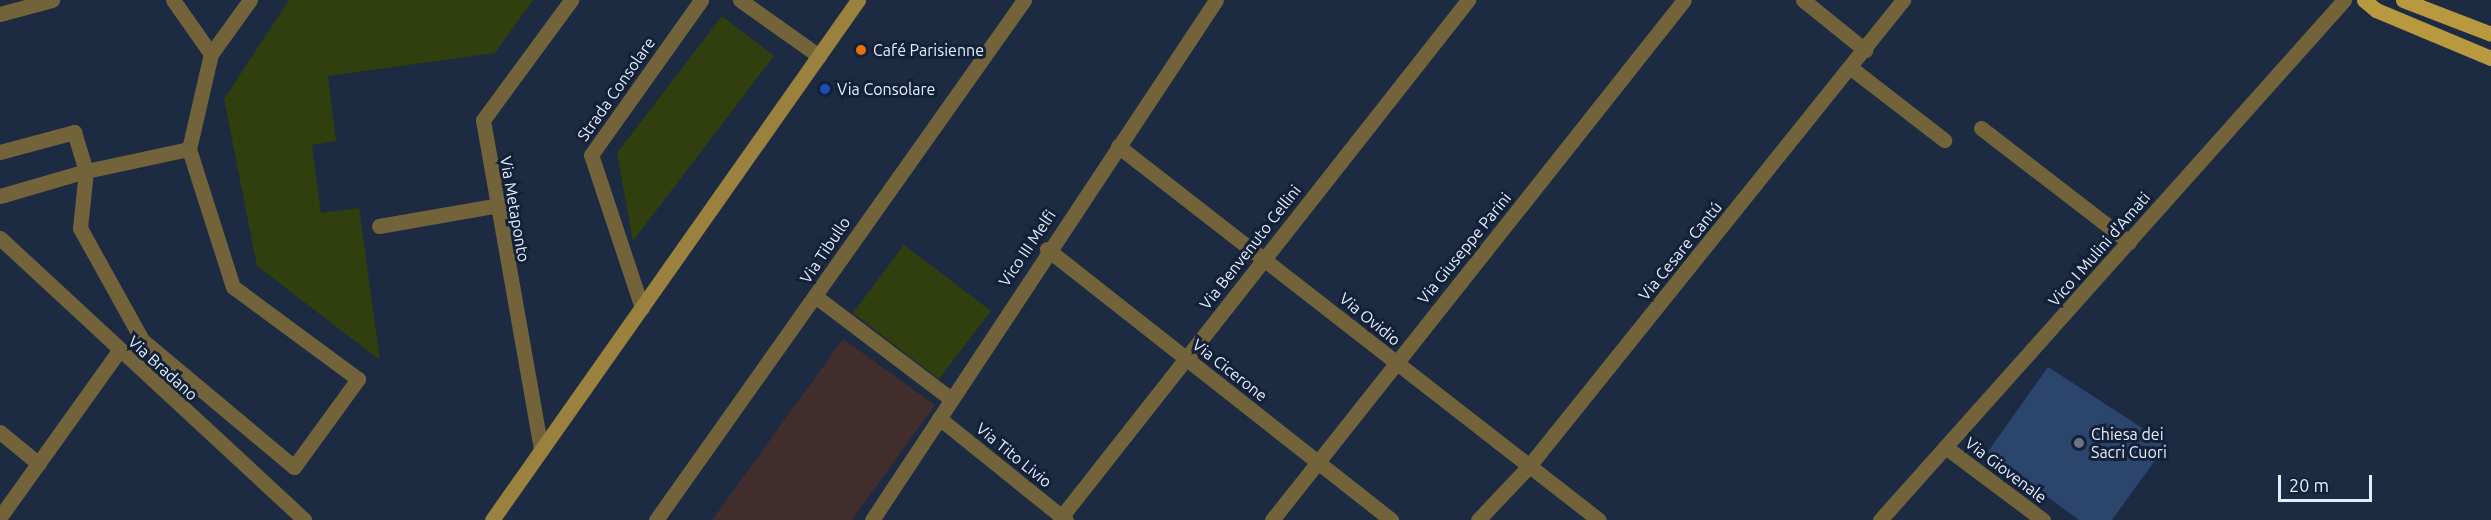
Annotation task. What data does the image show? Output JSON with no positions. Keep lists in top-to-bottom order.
{
  "streets": {
    "street": [
      "Strada Consolare",
      "Via Metaponto",
      "Via Benvenuto Cellini",
      "Vico III Melfi",
      "Via Giuseppe Parini",
      "Vico I Mulini d'Amati",
      "Via Tibullo",
      "Via Cesare Cantú",
      "Via Ovidio",
      "Via Bradano",
      "Via Cicerone",
      "Via Tito Livio",
      "Via Giovenale"
    ]
  },
  "crossings": [
    ["Via Benvenuto Cellini", "Via Ovidio"],
    ["Via Benvenuto Cellini", "Via Cicerone"],
    ["Via Benvenuto Cellini", "Via Tito Livio"],
    ["Vico III Melfi", "Via Ovidio"],
    ["Vico III Melfi", "Via Cicerone"],
    ["Vico III Melfi", "Via Tito Livio"],
    ["Via Giuseppe Parini", "Via Ovidio"],
    ["Via Giuseppe Parini", "Via Cicerone"],
    ["Vico I Mulini d'Amati", "Via Giovenale"],
    ["Via Cesare Cantú", "Via Ovidio"]
  ],
  "places": ["Café Parisienne", "Via Consolare", "Chiesa dei Sacri Cuori"],
  "scale_bar": "20 m"
}
